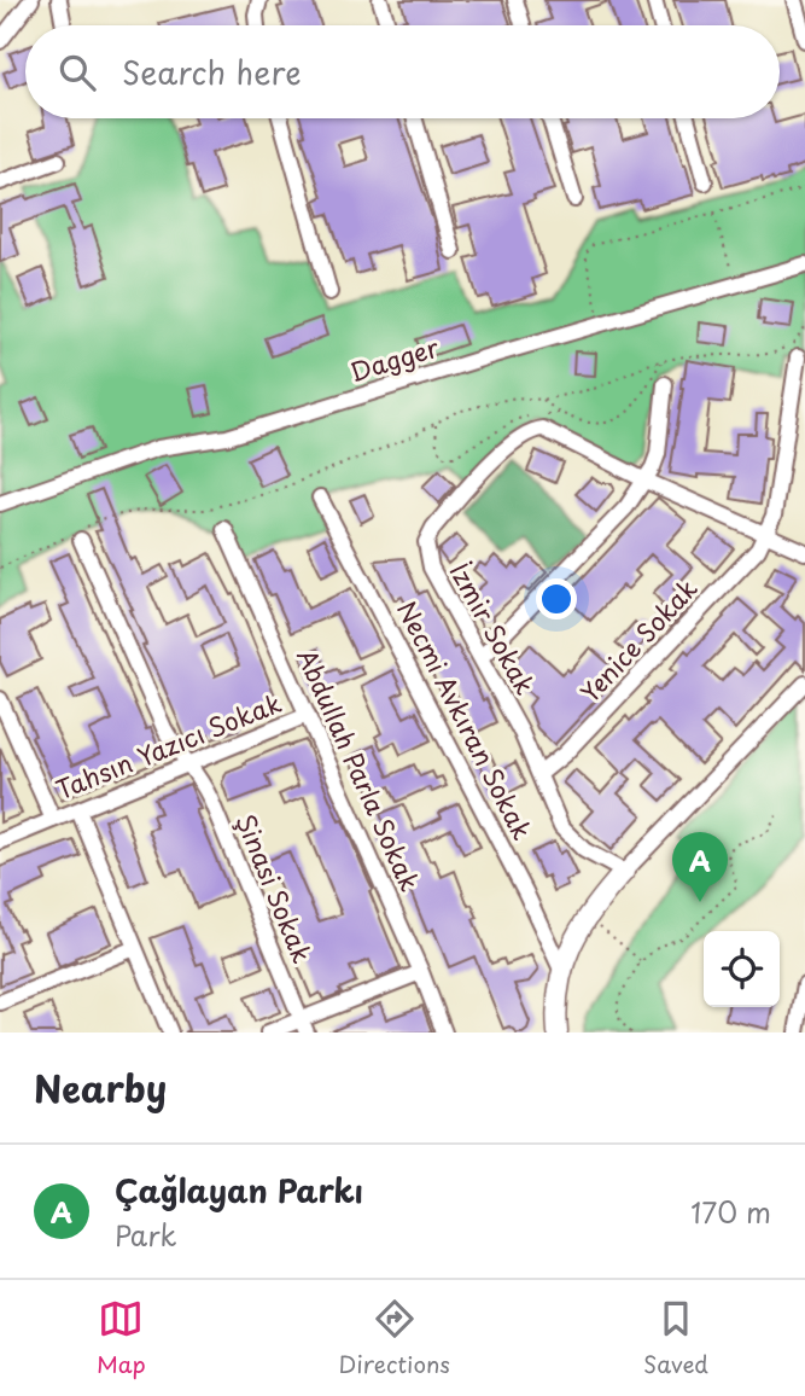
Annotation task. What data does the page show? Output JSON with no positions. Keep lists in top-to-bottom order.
{
  "streets": {
    "street": [
      "Dagger",
      "İzmir Sokak",
      "Yenice Sokak",
      "Necmi Avkıran Sokak",
      "Tahsın Yazıcı Sokak",
      "Abdullah Parla Sokak",
      "Şinasi Sokak"
    ]
  },
  "crossings": [
    ["İzmir Sokak", "Yenice Sokak"],
    ["Tahsın Yazıcı Sokak", "Abdullah Parla Sokak"],
    ["Tahsın Yazıcı Sokak", "Şinasi Sokak"]
  ],
  "page": {
    "search": "Search here",
    "pins": "A",
    "heading": "Nearby",
    "list": [
      {
        "mark": "A",
        "name": "Çağlayan Parkı",
        "note": "Park",
        "value": "170 m"
      }
    ],
    "nav": ["Map", "Directions", "Saved"]
  }
}
